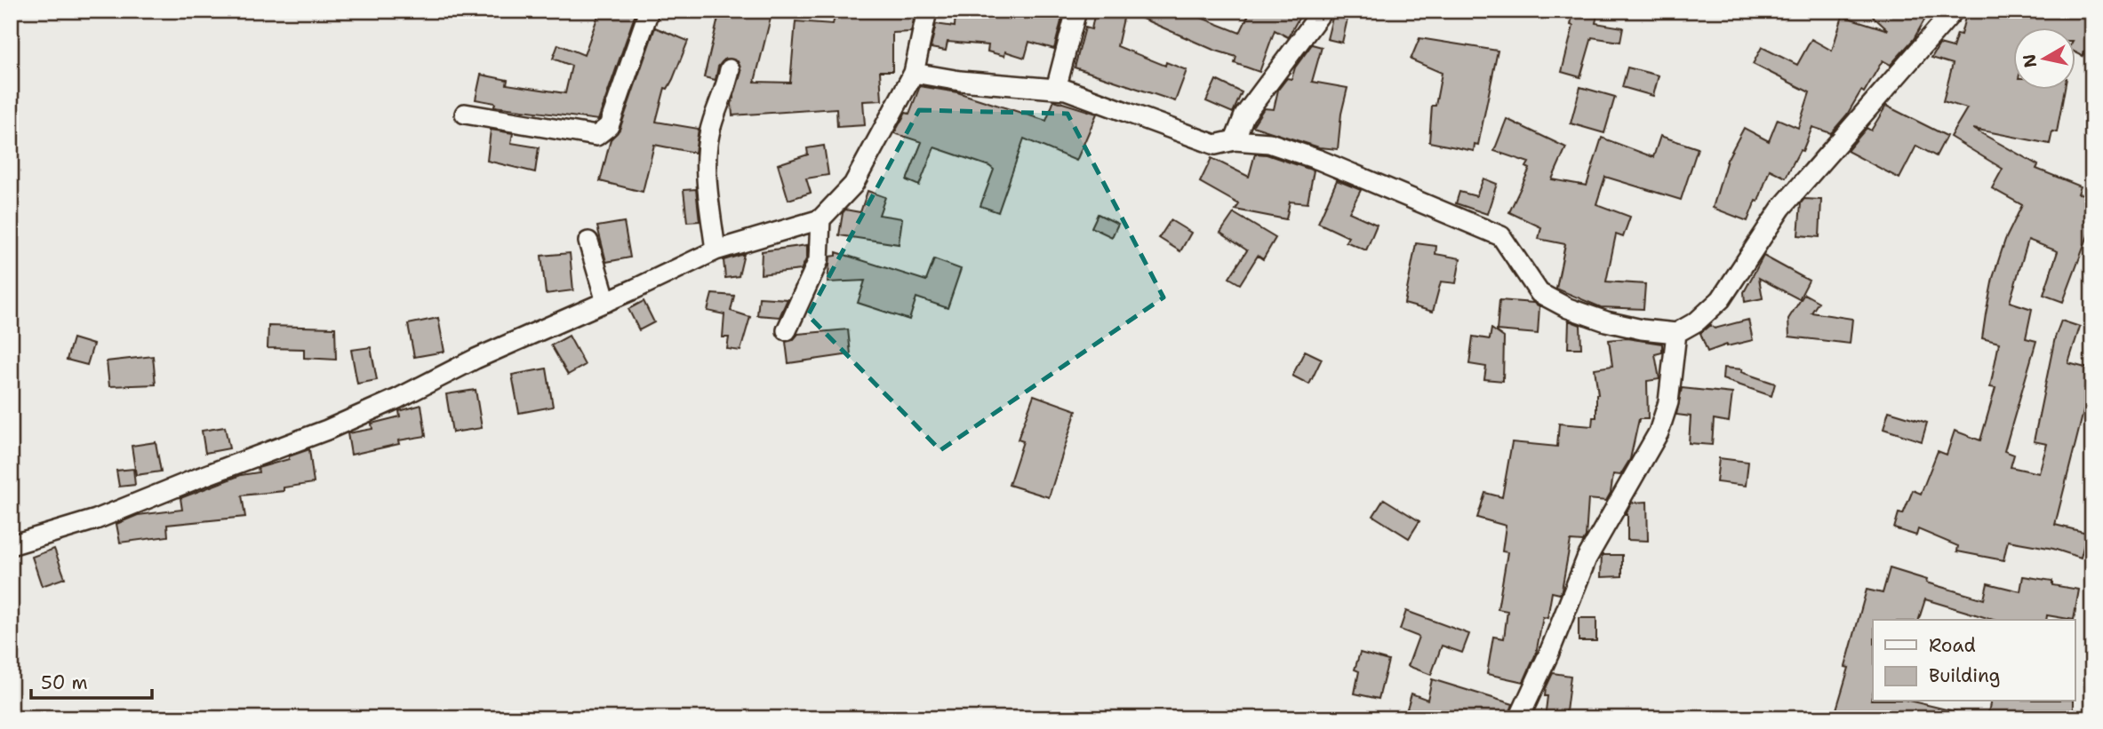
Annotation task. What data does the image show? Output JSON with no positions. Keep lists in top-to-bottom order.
{
  "legend": ["Road", "Building"],
  "scale_bar": "50 m",
  "north": "left"
}
